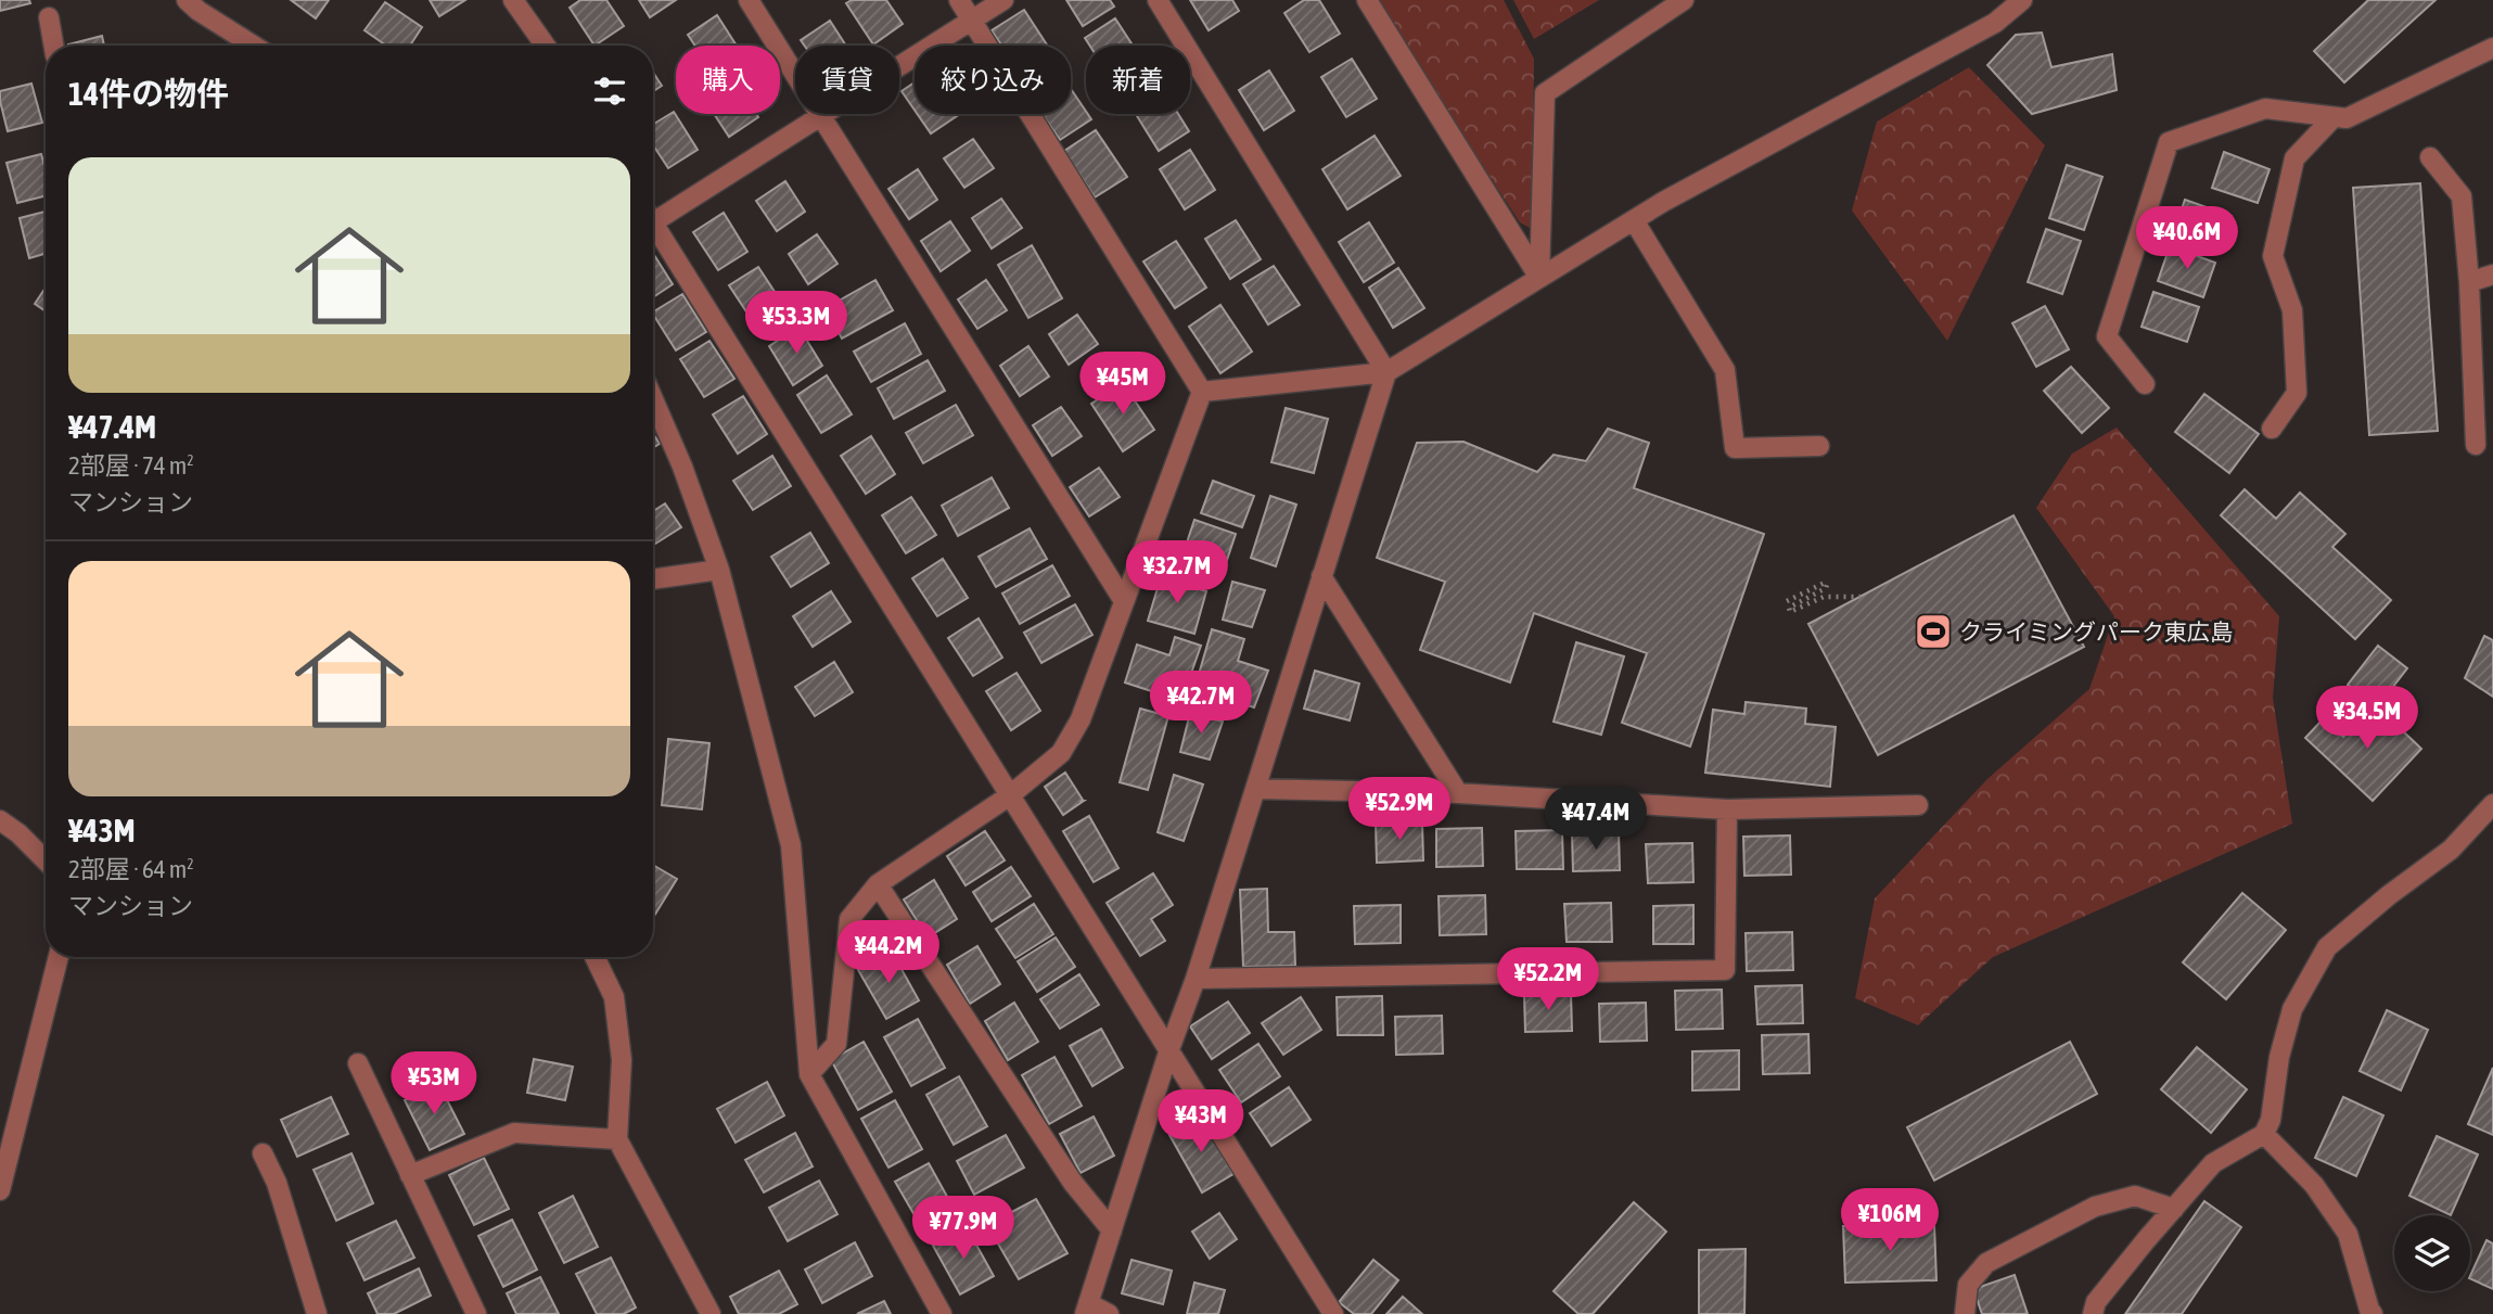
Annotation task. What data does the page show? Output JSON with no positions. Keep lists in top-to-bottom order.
{
  "places": {
    "sports": ["クライミングパーク東広島"]
  },
  "page": {
    "chip": [
      "購入",
      "賃貸",
      "絞り込み",
      "新着"
    ],
    "heading": "14件の物件",
    "list": [
      {
        "name": "¥47.4M",
        "note": "2部屋 · 74 m² · マンション"
      },
      {
        "name": "¥43M",
        "note": "2部屋 · 64 m² · マンション"
      }
    ],
    "price": [
      "¥40.6M",
      "¥53.3M",
      "¥45M",
      "¥32.7M",
      "¥42.7M",
      "¥34.5M",
      "¥52.9M",
      "¥47.4M",
      "¥44.2M",
      "¥52.2M",
      "¥53M",
      "¥43M",
      "¥106M",
      "¥77.9M"
    ]
  }
}
